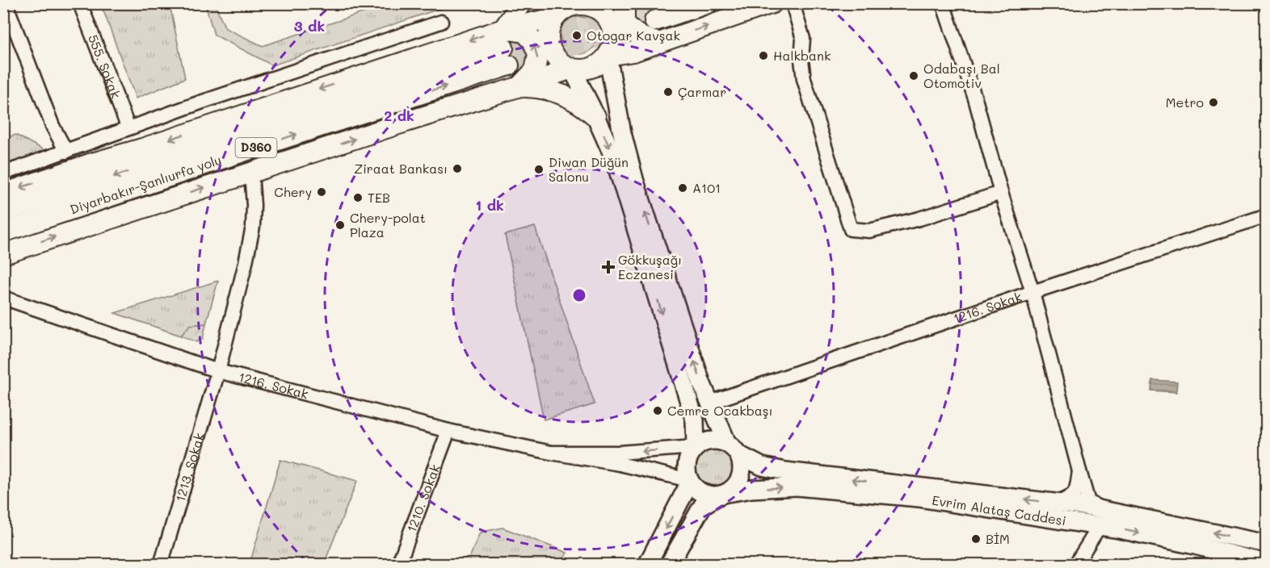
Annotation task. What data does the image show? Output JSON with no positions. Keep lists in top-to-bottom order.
{
  "streets": {
    "highway": ["D360", "Diyarbakır-Şanlıurfa yolu"],
    "main road": ["Evrim Alataş Caddesi"],
    "street": [
      "555. Sokak",
      "1216. Sokak",
      "1213. Sokak",
      "1210. Sokak"
    ]
  },
  "crossings": [
    ["1216. Sokak", "1213. Sokak"],
    ["1216. Sokak", "1210. Sokak"]
  ],
  "places": {
    "other": [
      "Otogar Kavşak",
      "Halkbank",
      "Odabaşı Bal Otomotiv",
      "Çarmar",
      "Metro",
      "Ziraat Bankası",
      "Diwan Düğün Salonu",
      "A101",
      "Chery",
      "TEB",
      "Chery-polat Plaza",
      "Cemre Ocakbaşı",
      "BİM"
    ],
    "health": ["Gökkuşağı Eczanesi"]
  },
  "rings": ["3 dk", "2 dk", "1 dk"]
}
